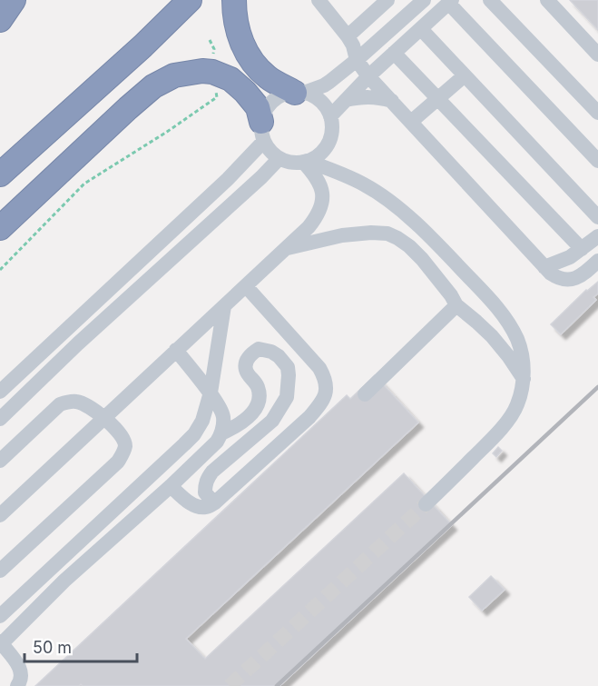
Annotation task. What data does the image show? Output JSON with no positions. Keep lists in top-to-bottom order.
{
  "scale_bar": "50 m"
}
